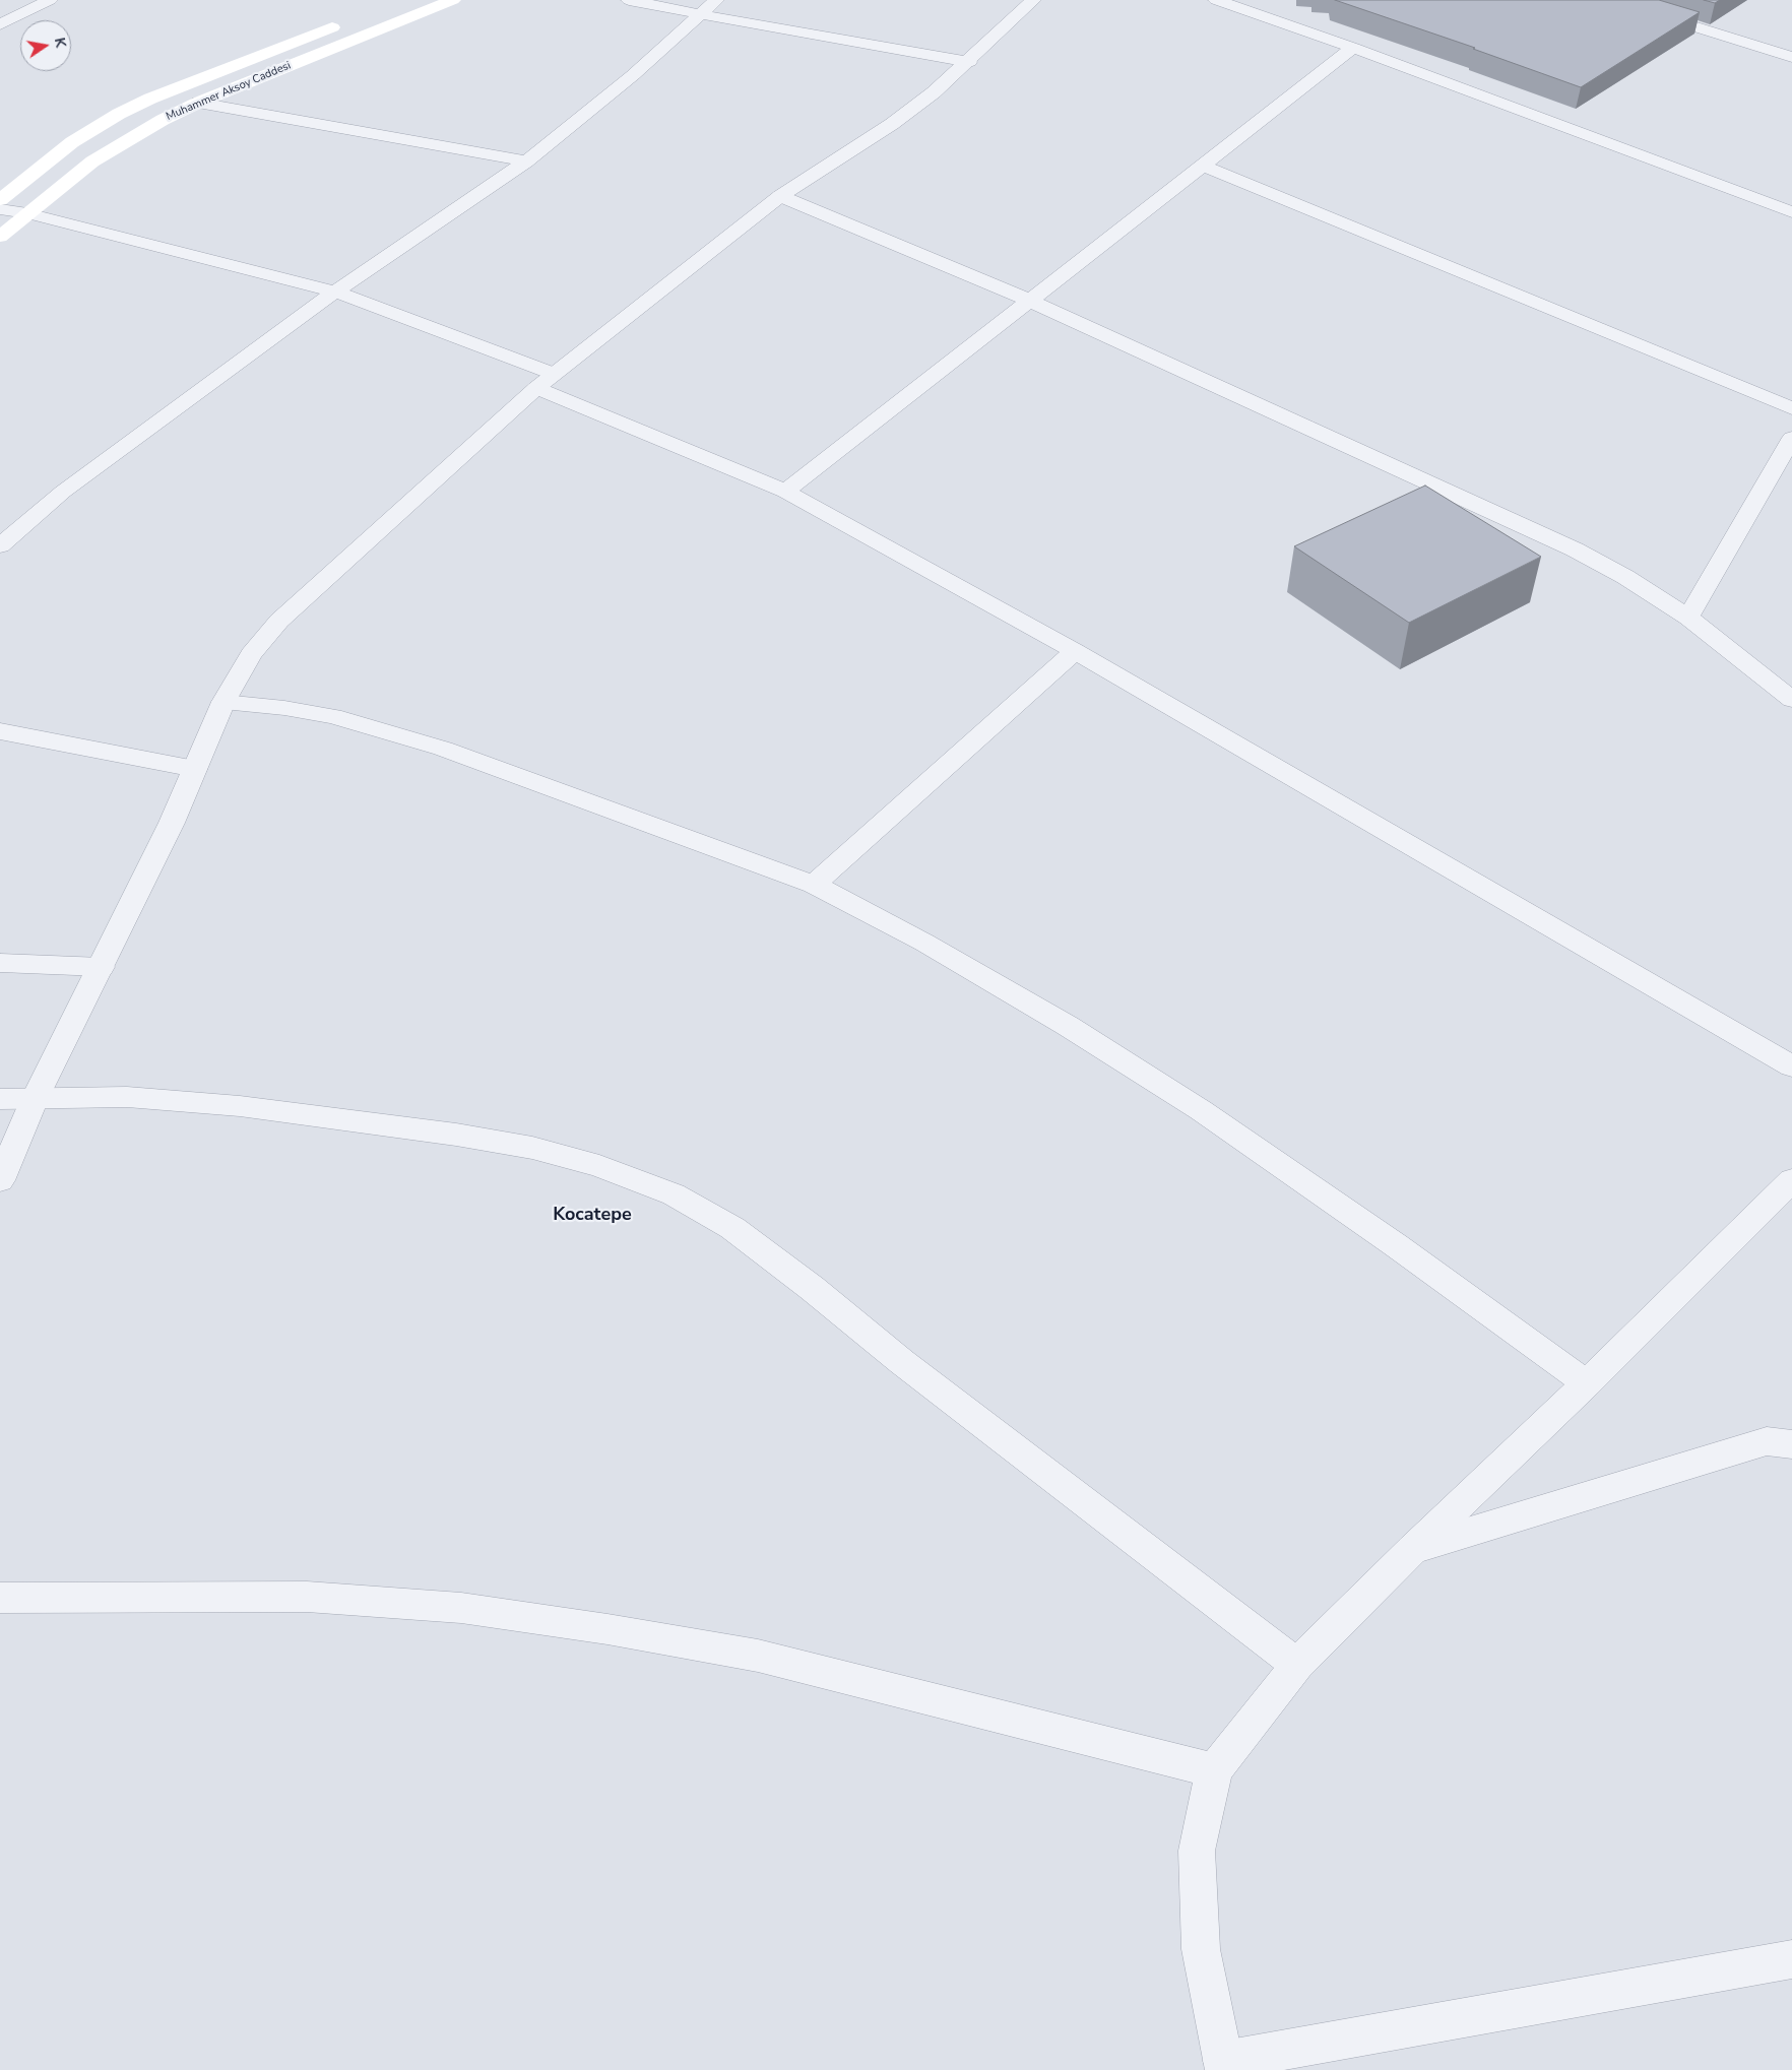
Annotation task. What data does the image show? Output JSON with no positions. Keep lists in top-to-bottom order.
{
  "streets": {
    "main road": ["Muhammer Aksoy Caddesi"]
  },
  "districts": ["Kocatepe"],
  "north": "right"
}
